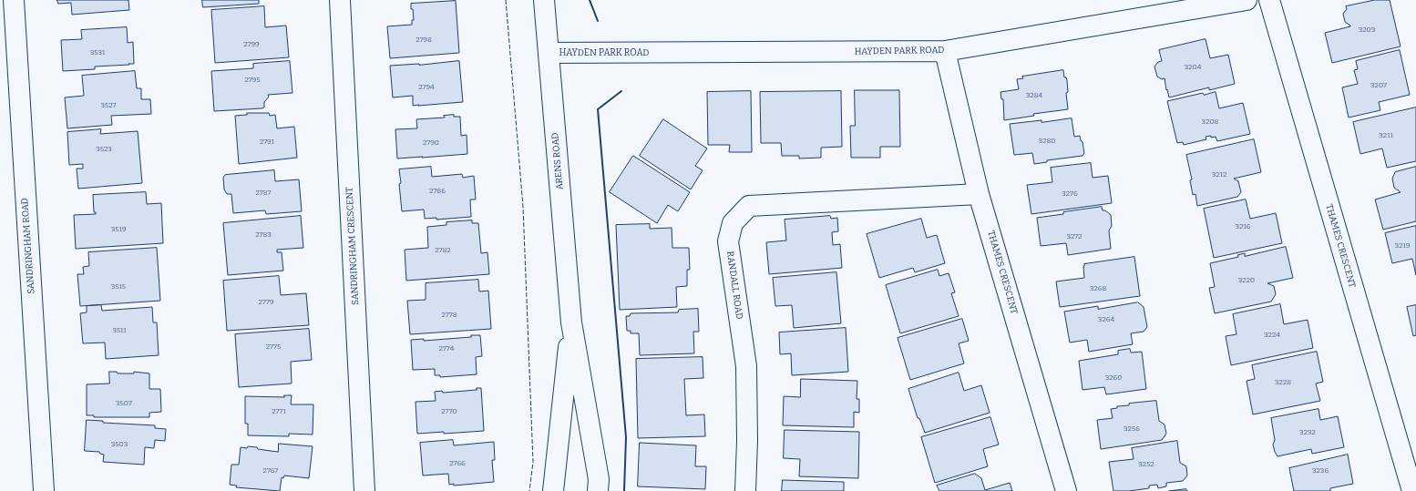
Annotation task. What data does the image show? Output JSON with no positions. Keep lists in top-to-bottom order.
{
  "streets": {
    "street": [
      "HAYDEN PARK ROAD",
      "ARENS ROAD",
      "SANDRINGHAM ROAD",
      "SANDRINGHAM CRESCENT",
      "THAMES CRESCENT",
      "RANDALL ROAD"
    ]
  },
  "crossings": [
    ["HAYDEN PARK ROAD", "ARENS ROAD"],
    ["HAYDEN PARK ROAD", "THAMES CRESCENT"],
    ["THAMES CRESCENT", "RANDALL ROAD"]
  ],
  "house_numbers": [
    "3203",
    "2798",
    "2799",
    "3531",
    "3204",
    "2795",
    "3207",
    "2794",
    "3284",
    "3527",
    "3208",
    "3211",
    "3280",
    "2791",
    "2790",
    "3523",
    "3212",
    "2786",
    "2787",
    "3276",
    "3216",
    "3519",
    "2783",
    "3272",
    "3219",
    "2782",
    "3220",
    "3515",
    "3268",
    "2779",
    "2778",
    "3264",
    "3511",
    "3224",
    "2775",
    "2774",
    "3260",
    "3228",
    "3507",
    "2771",
    "2770",
    "3256",
    "3232",
    "3503",
    "2766",
    "3252",
    "2767",
    "3236"
  ]
}
